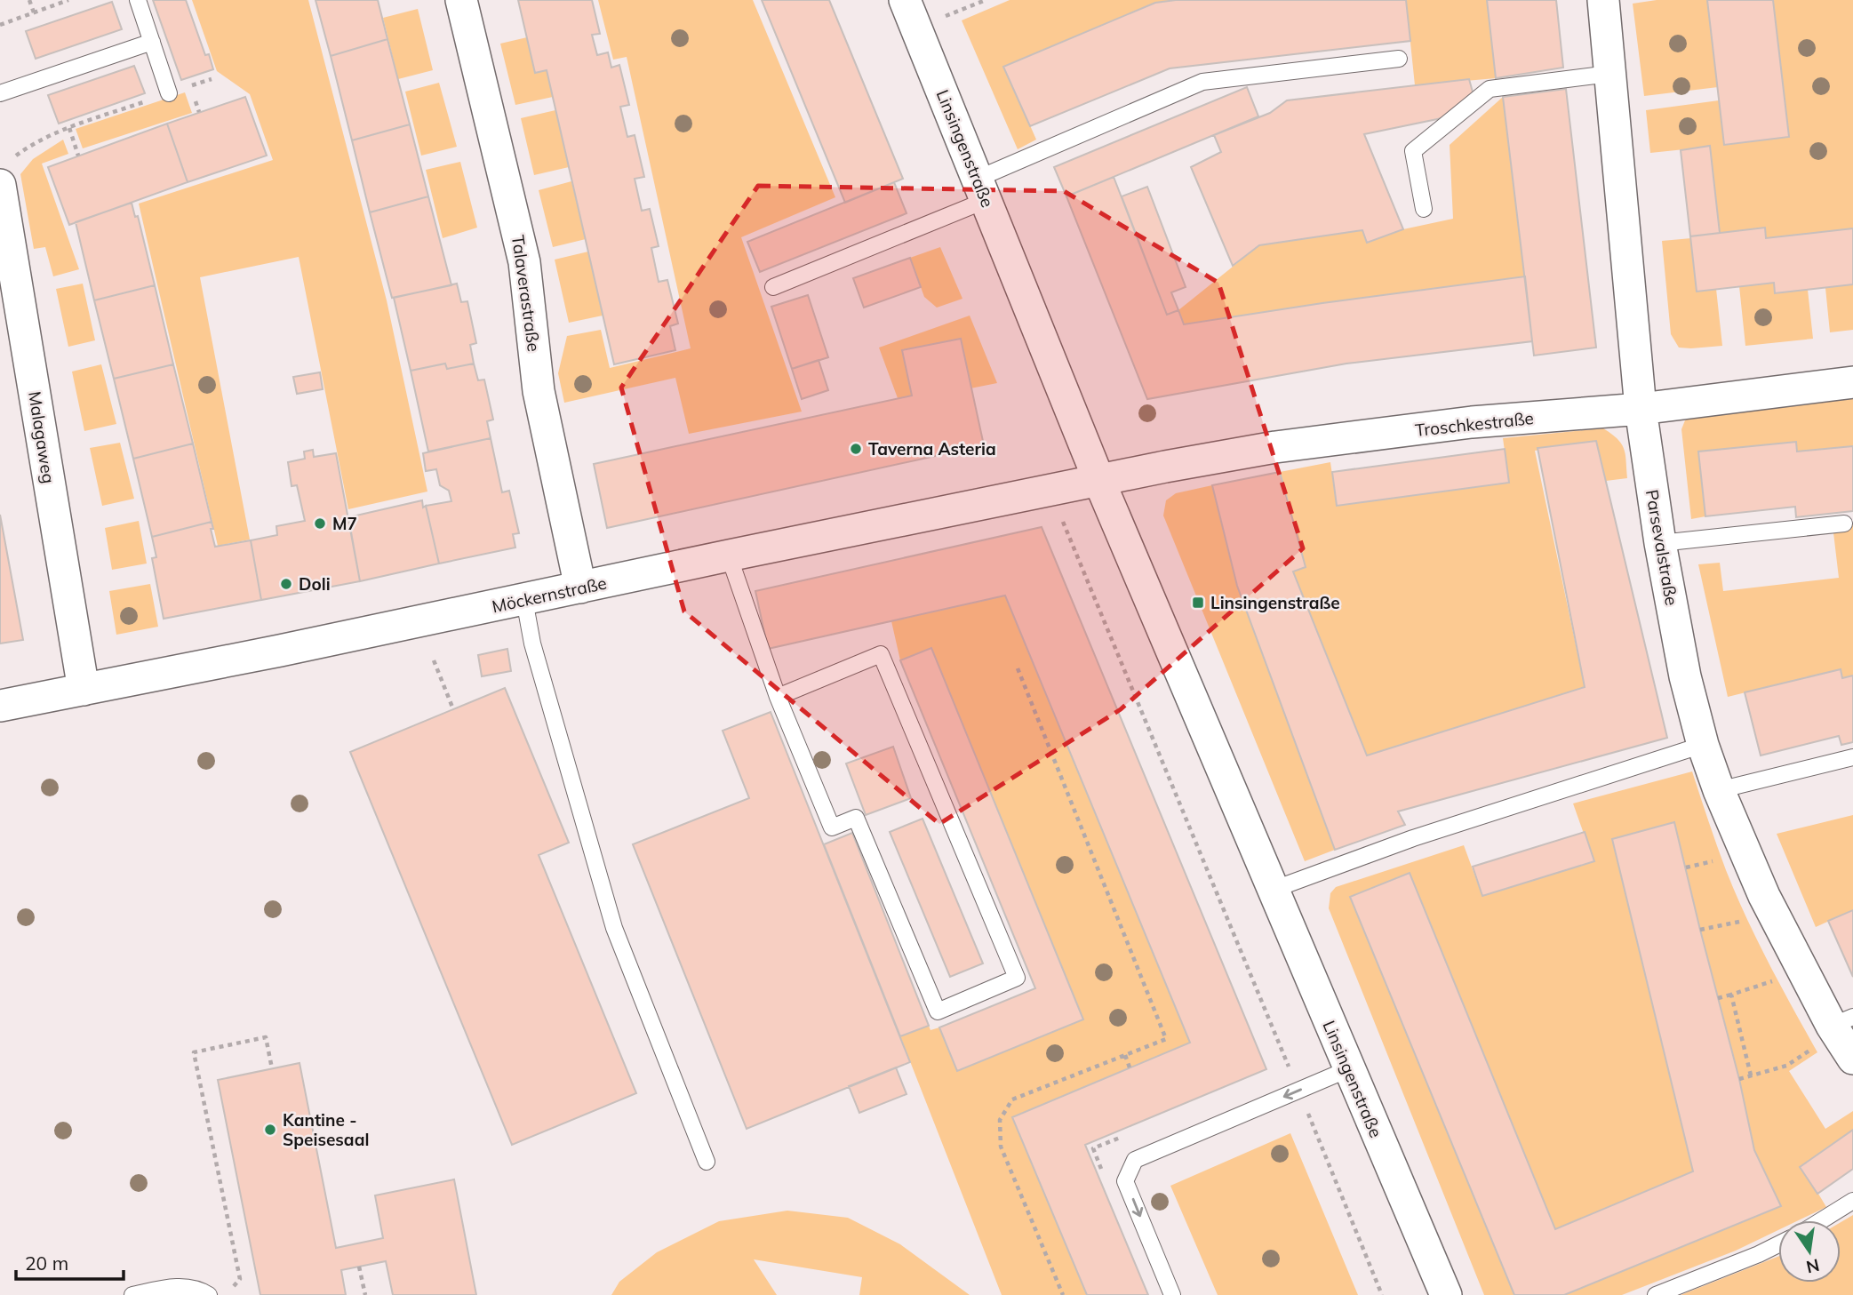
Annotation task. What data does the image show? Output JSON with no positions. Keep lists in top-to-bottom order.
{
  "streets": {
    "street": [
      "Linsingenstraße",
      "Talaverastraße",
      "Troschkestraße",
      "Malagaweg",
      "Parsevalstraße",
      "Möckernstraße"
    ]
  },
  "crossings": [
    ["Linsingenstraße", "Troschkestraße"],
    ["Linsingenstraße", "Möckernstraße"],
    ["Talaverastraße", "Möckernstraße"],
    ["Troschkestraße", "Parsevalstraße"],
    ["Troschkestraße", "Möckernstraße"],
    ["Malagaweg", "Möckernstraße"]
  ],
  "places": {
    "other": [
      "Taverna Asteria",
      "M7",
      "Doli",
      "Kantine - Speisesaal"
    ],
    "transit": ["Linsingenstraße"]
  },
  "scale_bar": "20 m",
  "north": "bottom"
}
